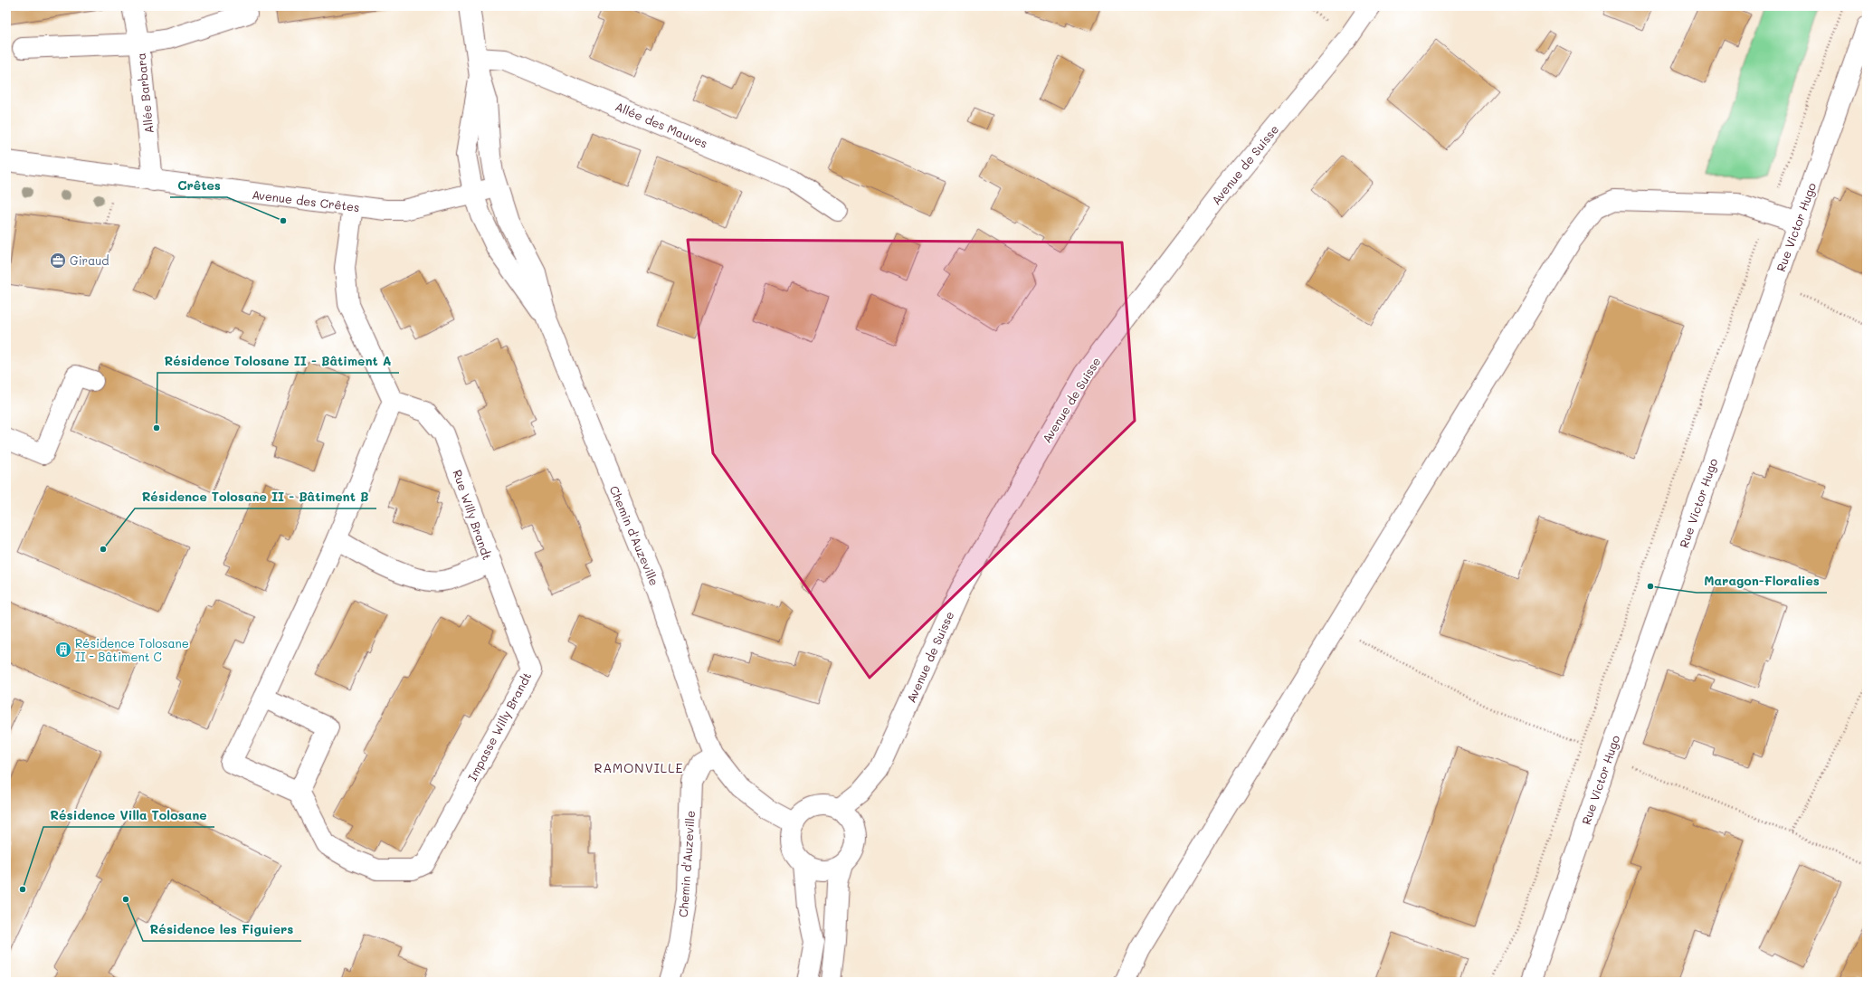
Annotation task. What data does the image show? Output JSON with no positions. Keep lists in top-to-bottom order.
{
  "streets": {
    "street": [
      "Allée Barbara",
      "Allée des Mauves",
      "Avenue de Suisse",
      "Avenue des Crêtes",
      "Rue Victor Hugo",
      "Rue Willy Brandt",
      "Chemin d'Auzeville",
      "Impasse Willy Brandt"
    ]
  },
  "crossings": [
    ["Allée Barbara", "Avenue des Crêtes"],
    ["Allée des Mauves", "Chemin d'Auzeville"],
    ["Avenue de Suisse", "Chemin d'Auzeville"],
    ["Avenue des Crêtes", "Chemin d'Auzeville"],
    ["Rue Willy Brandt", "Impasse Willy Brandt"]
  ],
  "districts": ["RAMONVILLE"],
  "places": {
    "other": [
      "Crêtes",
      "Résidence Tolosane II - Bâtiment A",
      "Résidence Tolosane II - Bâtiment B",
      "Maragon-Floralies",
      "Résidence Villa Tolosane",
      "Résidence les Figuiers"
    ],
    "office": ["Giraud"],
    "building": ["Résidence Tolosane II - Bâtiment C"]
  }
}
